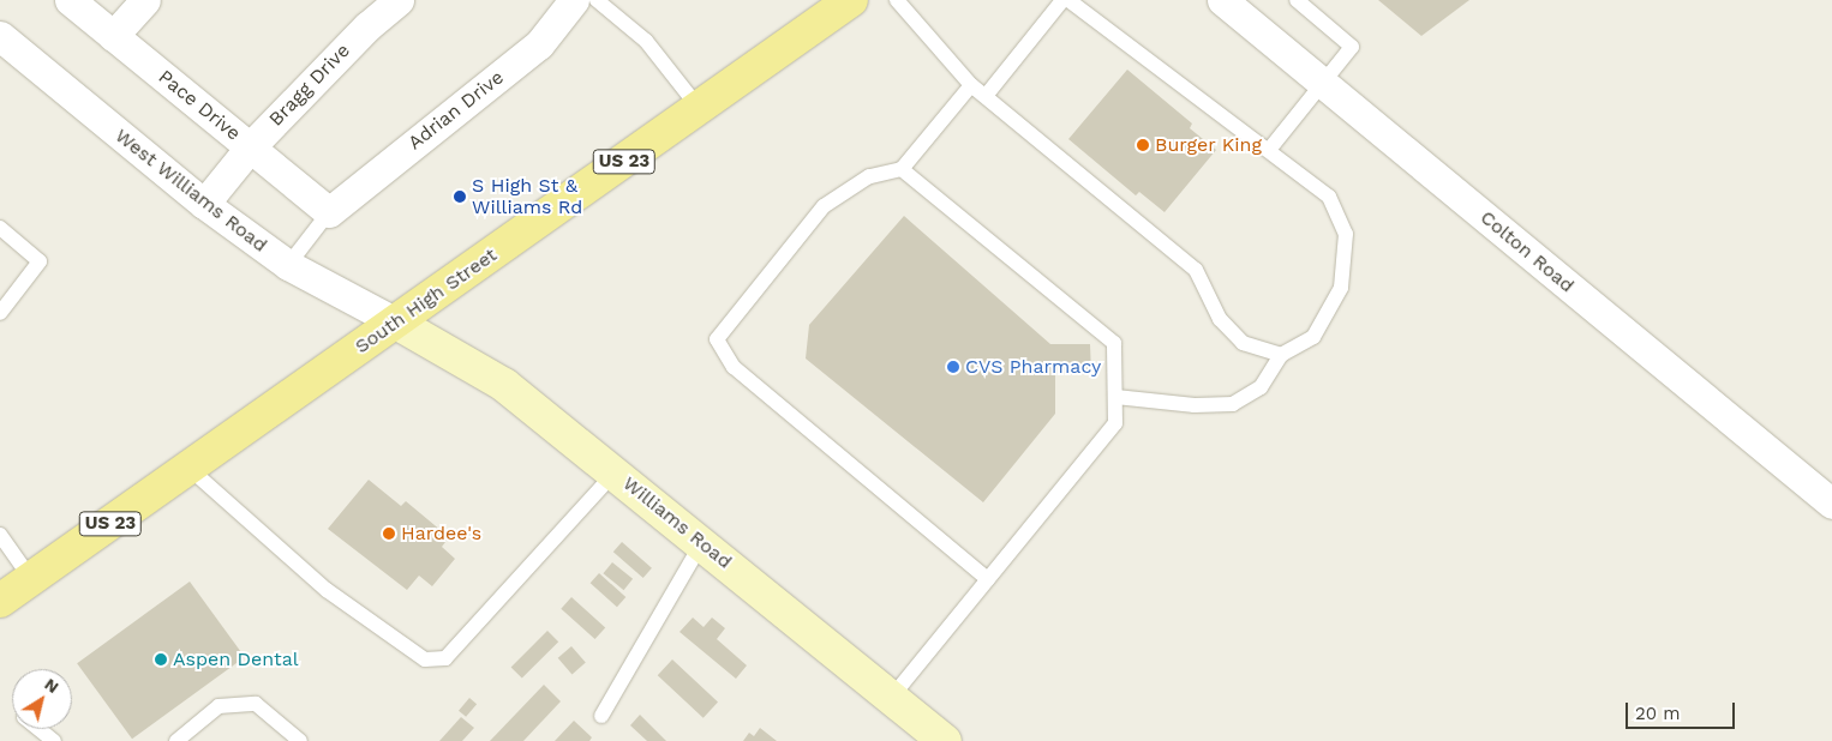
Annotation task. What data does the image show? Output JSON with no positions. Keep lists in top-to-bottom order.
{
  "streets": {
    "main road": ["US 23", "South High Street", "Williams Road"],
    "street": [
      "Bragg Drive",
      "Pace Drive",
      "Adrian Drive",
      "West Williams Road",
      "Colton Road"
    ]
  },
  "crossings": [
    ["Bragg Drive", "Pace Drive"],
    ["Bragg Drive", "West Williams Road"],
    ["Pace Drive", "Adrian Drive"],
    ["West Williams Road", "South High Street"],
    ["West Williams Road", "Williams Road"],
    ["South High Street", "Williams Road"]
  ],
  "places": [
    "Burger King",
    "S High St & Williams Rd",
    "CVS Pharmacy",
    "Hardee's",
    "Aspen Dental"
  ],
  "scale_bar": "20 m",
  "north": "top right"
}
